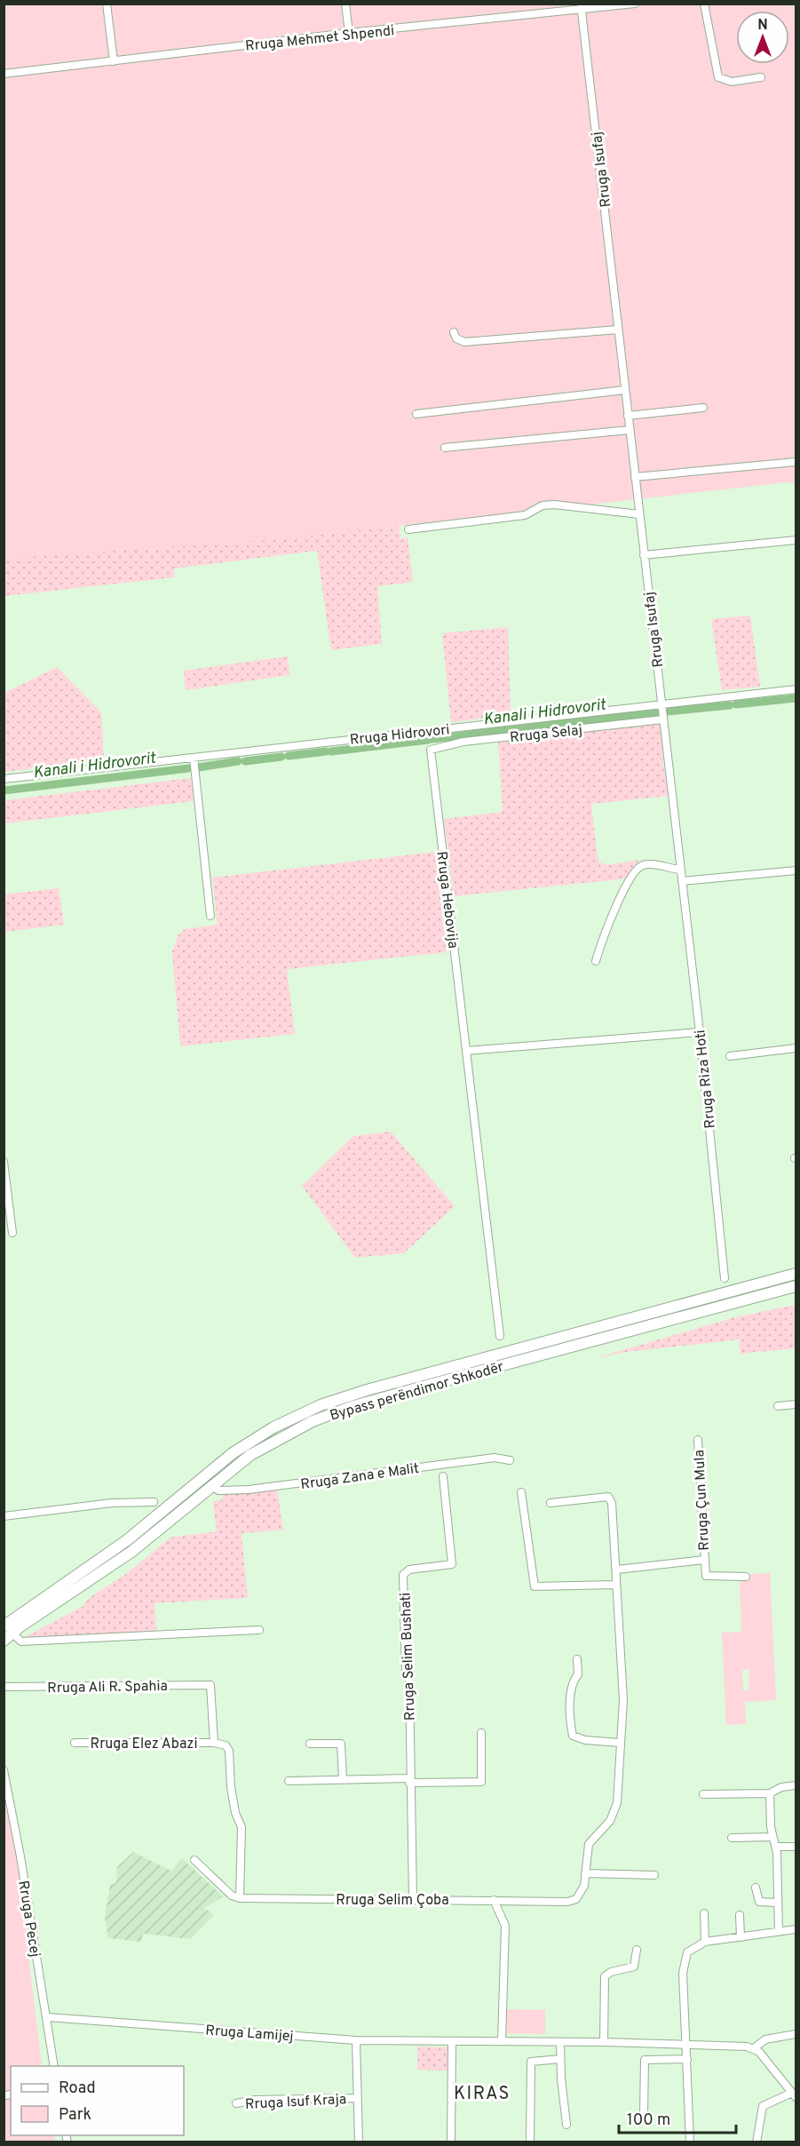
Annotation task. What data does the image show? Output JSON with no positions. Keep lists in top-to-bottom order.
{
  "streets": {
    "highway": ["Bypass perëndimor Shkodër"],
    "street": [
      "Rruga Mehmet Shpendi",
      "Rruga Isufaj",
      "Rruga Selaj",
      "Rruga Hidrovori",
      "Rruga Hebovija",
      "Rruga Riza Hoti",
      "Rruga Zana e Malit",
      "Rruga Çun Mula",
      "Rruga Selim Bushati",
      "Rruga Ali R. Spahia",
      "Rruga Elez Abazi",
      "Rruga Selim Çoba",
      "Rruga Pecej",
      "Rruga Lamijej",
      "Rruga Isuf Kraja"
    ]
  },
  "crossings": [
    ["Rruga Mehmet Shpendi", "Rruga Isufaj"],
    ["Rruga Isufaj", "Rruga Hidrovori"],
    ["Rruga Isufaj", "Rruga Riza Hoti"],
    ["Rruga Selaj", "Rruga Hebovija"],
    ["Rruga Selaj", "Rruga Riza Hoti"],
    ["Rruga Hidrovori", "Rruga Riza Hoti"],
    ["Bypass perëndimor Shkodër", "Rruga Zana e Malit"],
    ["Rruga Selim Bushati", "Rruga Selim Çoba"],
    ["Rruga Ali R. Spahia", "Rruga Elez Abazi"],
    ["Rruga Elez Abazi", "Rruga Selim Çoba"],
    ["Rruga Pecej", "Rruga Lamijej"],
    ["Rruga Lamijej", "Rruga Isuf Kraja"]
  ],
  "districts": ["KIRAS"],
  "water": ["Kanali i Hidrovorit"],
  "legend": ["Road", "Park"],
  "scale_bar": "100 m",
  "north": "top"
}
